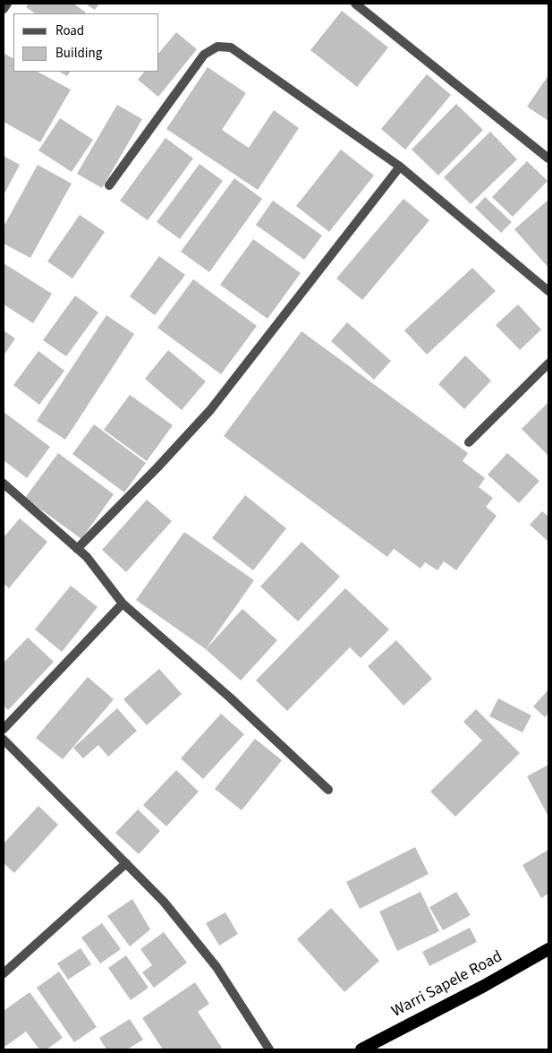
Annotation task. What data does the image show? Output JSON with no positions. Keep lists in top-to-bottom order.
{
  "streets": {
    "highway": ["Warri Sapele Road"]
  },
  "legend": ["Road", "Building"]
}
